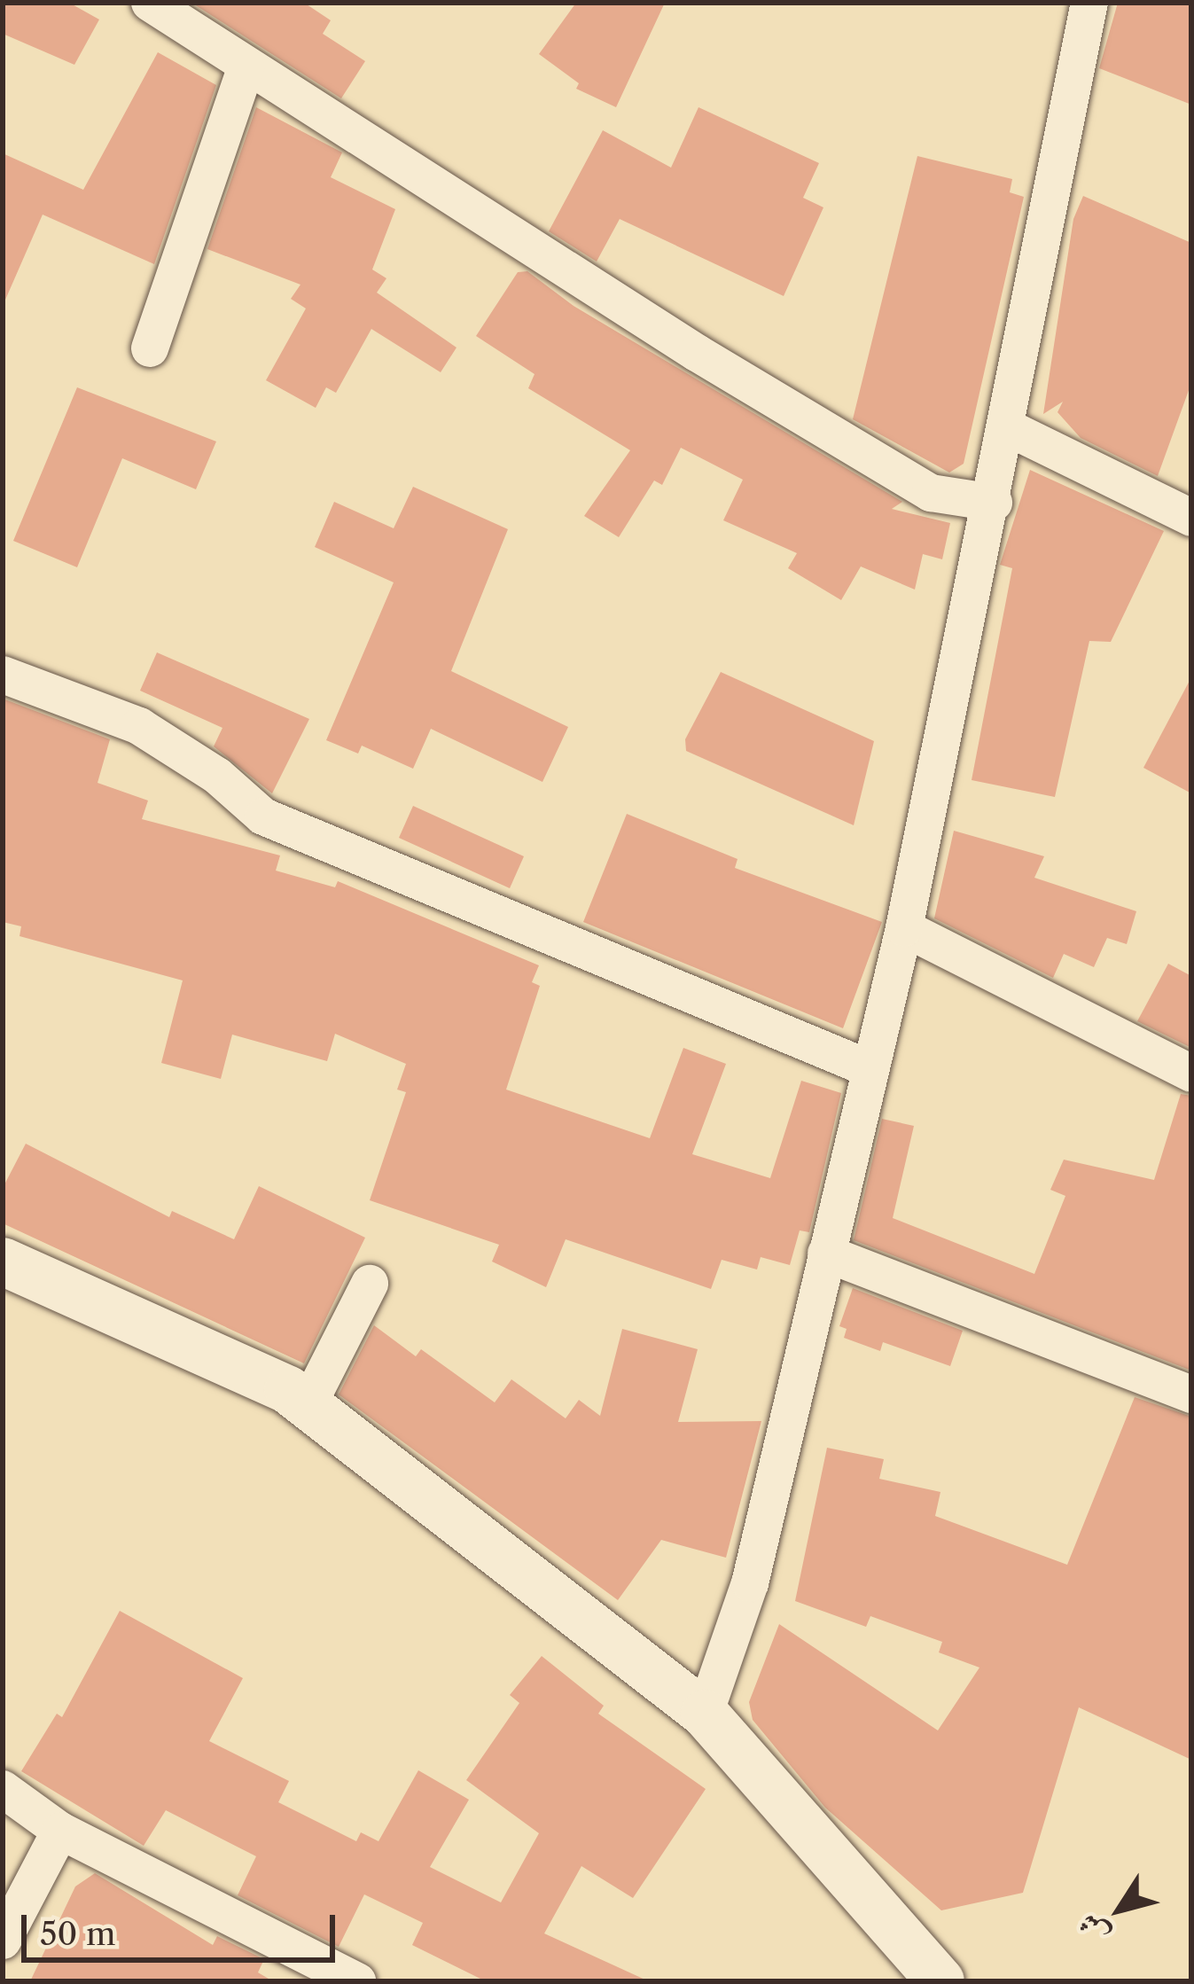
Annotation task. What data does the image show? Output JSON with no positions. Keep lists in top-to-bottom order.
{
  "scale_bar": "50 m",
  "north": "bottom left"
}
